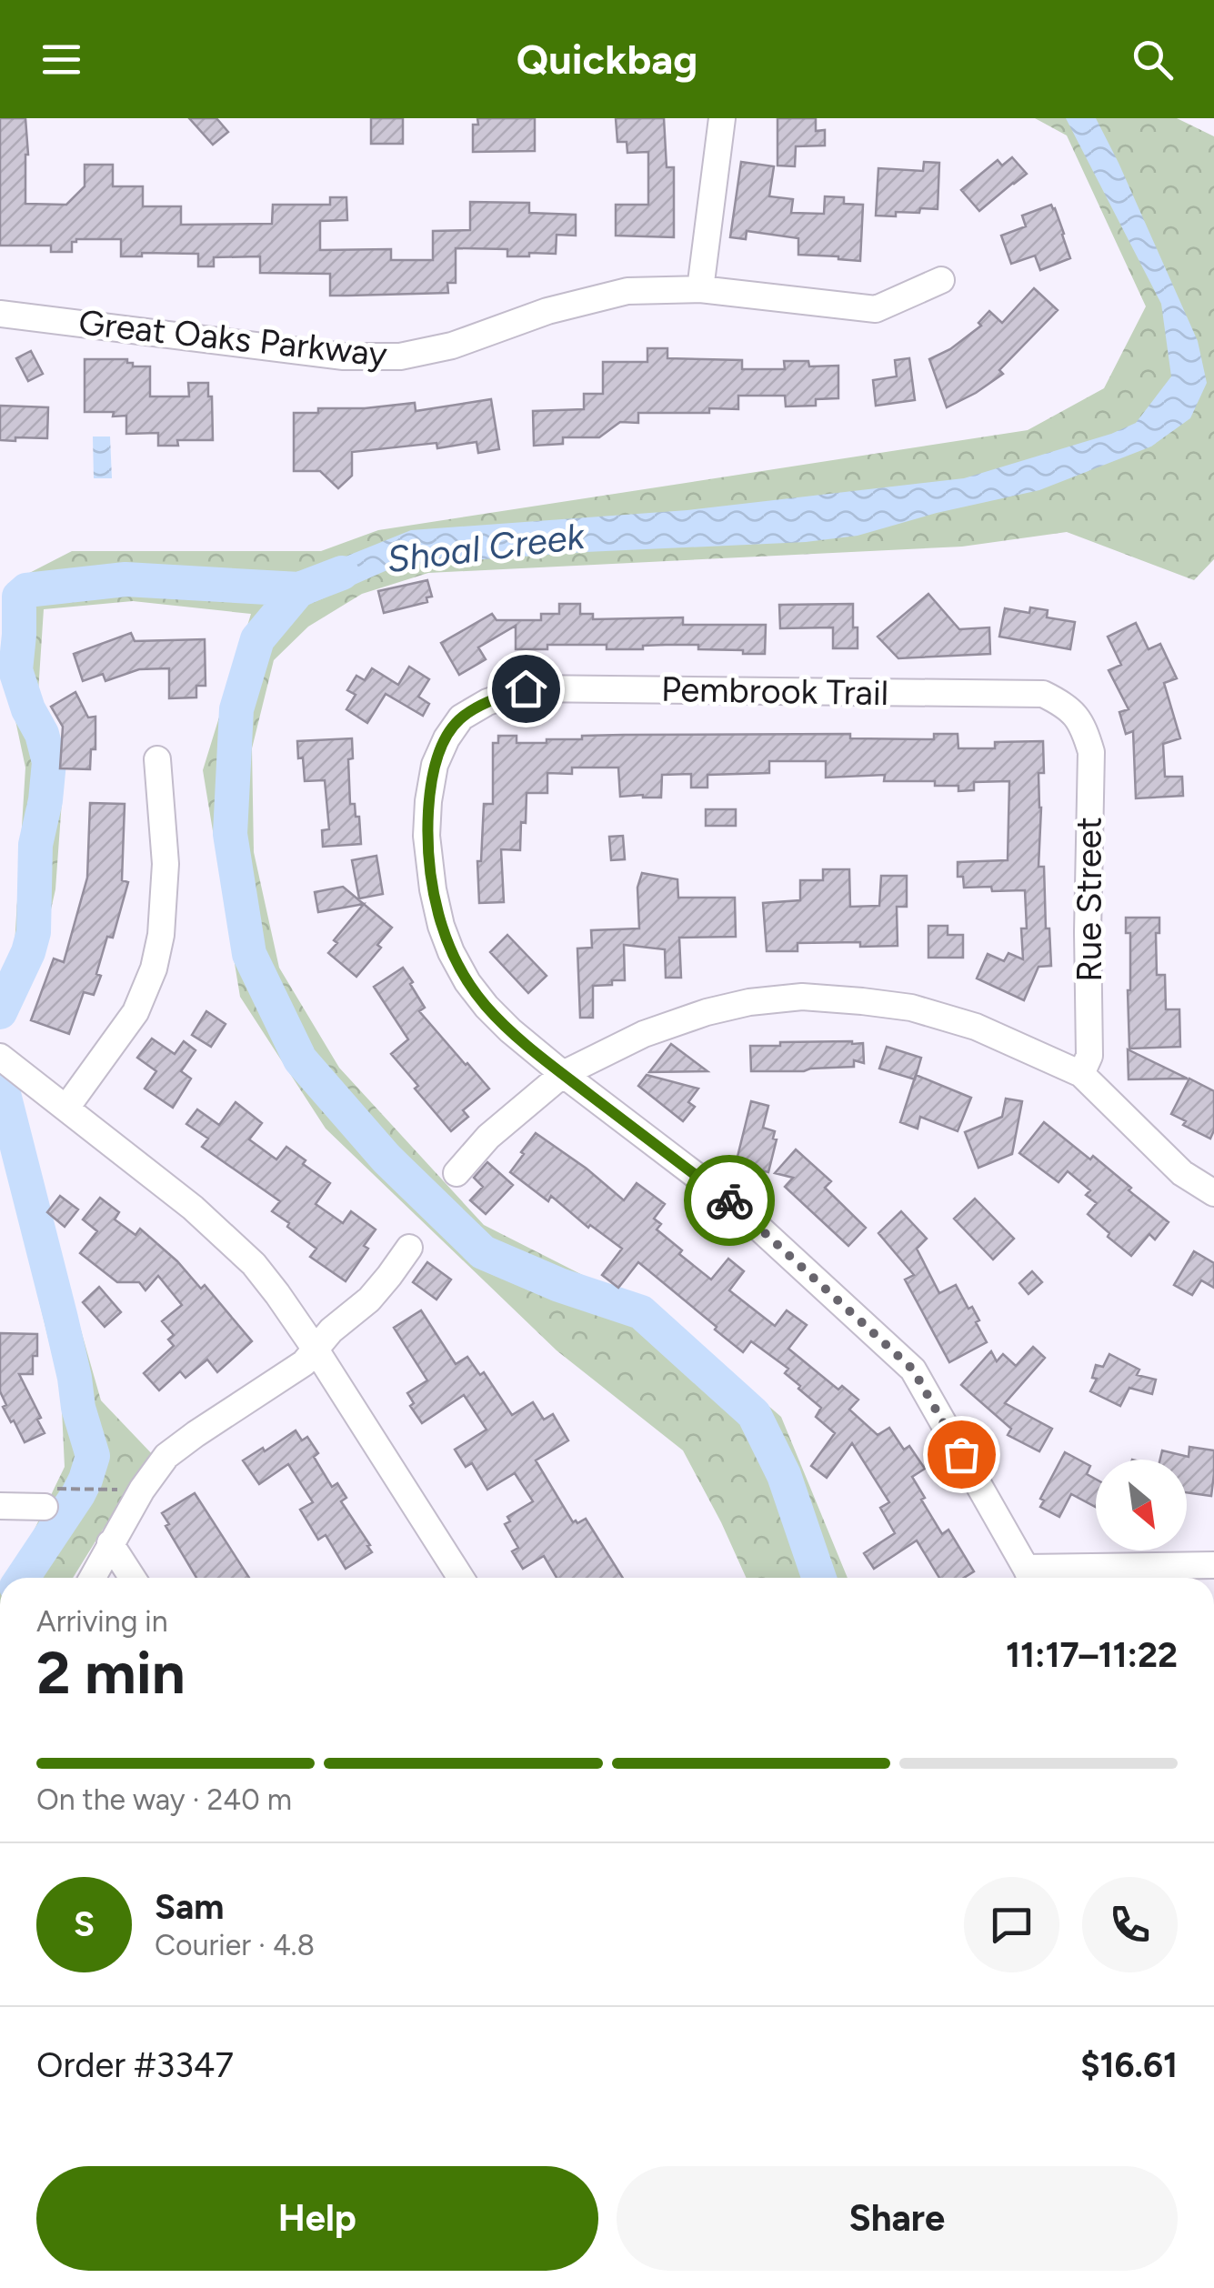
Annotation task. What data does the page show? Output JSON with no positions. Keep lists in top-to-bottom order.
{
  "streets": {
    "street": ["Great Oaks Parkway", "Pembrook Trail", "Rue Street"]
  },
  "crossings": [
    ["Pembrook Trail", "Rue Street"]
  ],
  "water": ["Shoal Creek"],
  "north": "bottom right",
  "page": {
    "header": "Quickbag",
    "heading": ["2 min", "Arriving in", "11:17–11:22"],
    "panel": [
      "Sam",
      "Courier · 4.8",
      "Order #3347",
      "$16.61"
    ],
    "bar": "On the way · 240 m",
    "round": "S",
    "buttons": ["Help", "Share"]
  }
}
